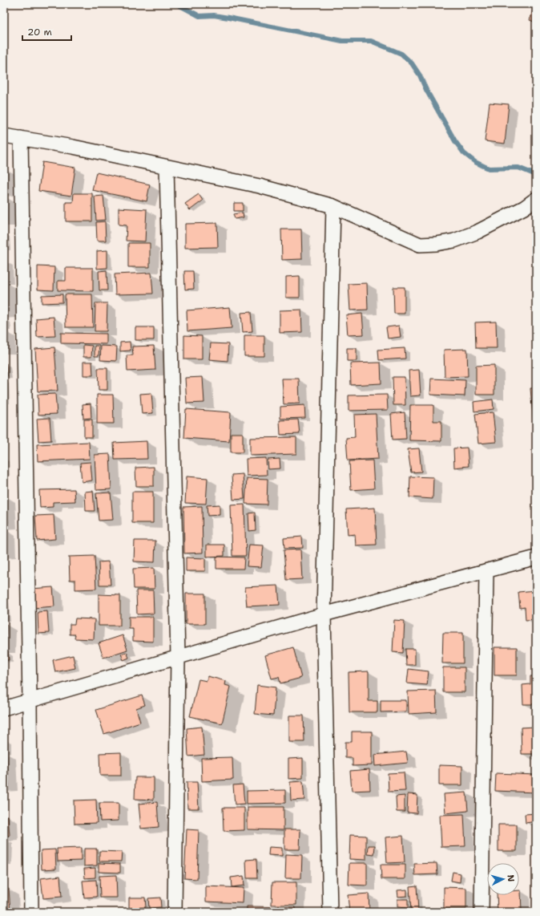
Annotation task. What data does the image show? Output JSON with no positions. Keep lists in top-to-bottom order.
{
  "scale_bar": "20 m",
  "north": "right"
}
